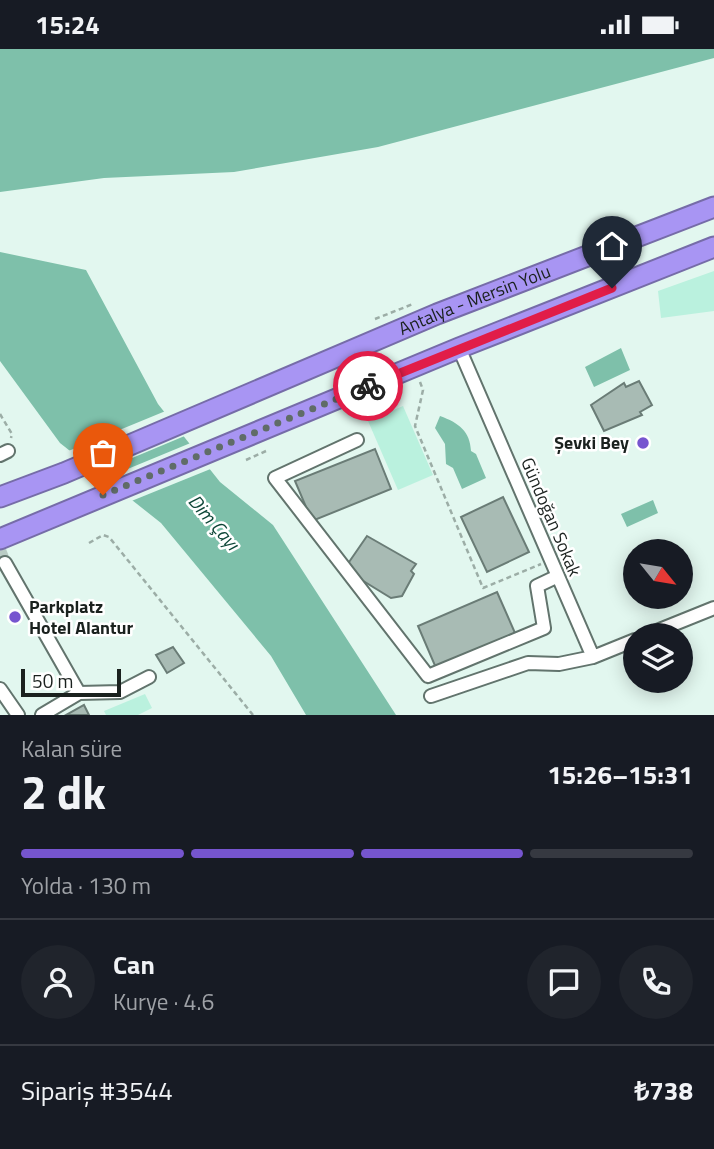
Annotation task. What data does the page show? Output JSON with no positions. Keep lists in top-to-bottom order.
{
  "streets": {
    "highway": ["Antalya - Mersin Yolu"],
    "street": ["Gündoğan Sokak"]
  },
  "water": ["Dim Çayı"],
  "places": ["Şevki Bey", "Parkplatz Hotel Alantur"],
  "scale_bar": "50 m",
  "north": "bottom right",
  "page": {
    "status": "15:24",
    "scale": "50 m",
    "heading": ["2 dk", "Kalan süre", "15:26–15:31"],
    "panel": [
      "Can",
      "Kurye · 4.6",
      "Sipariş #3544",
      "₺738"
    ],
    "bar": "Yolda · 130 m"
  }
}
